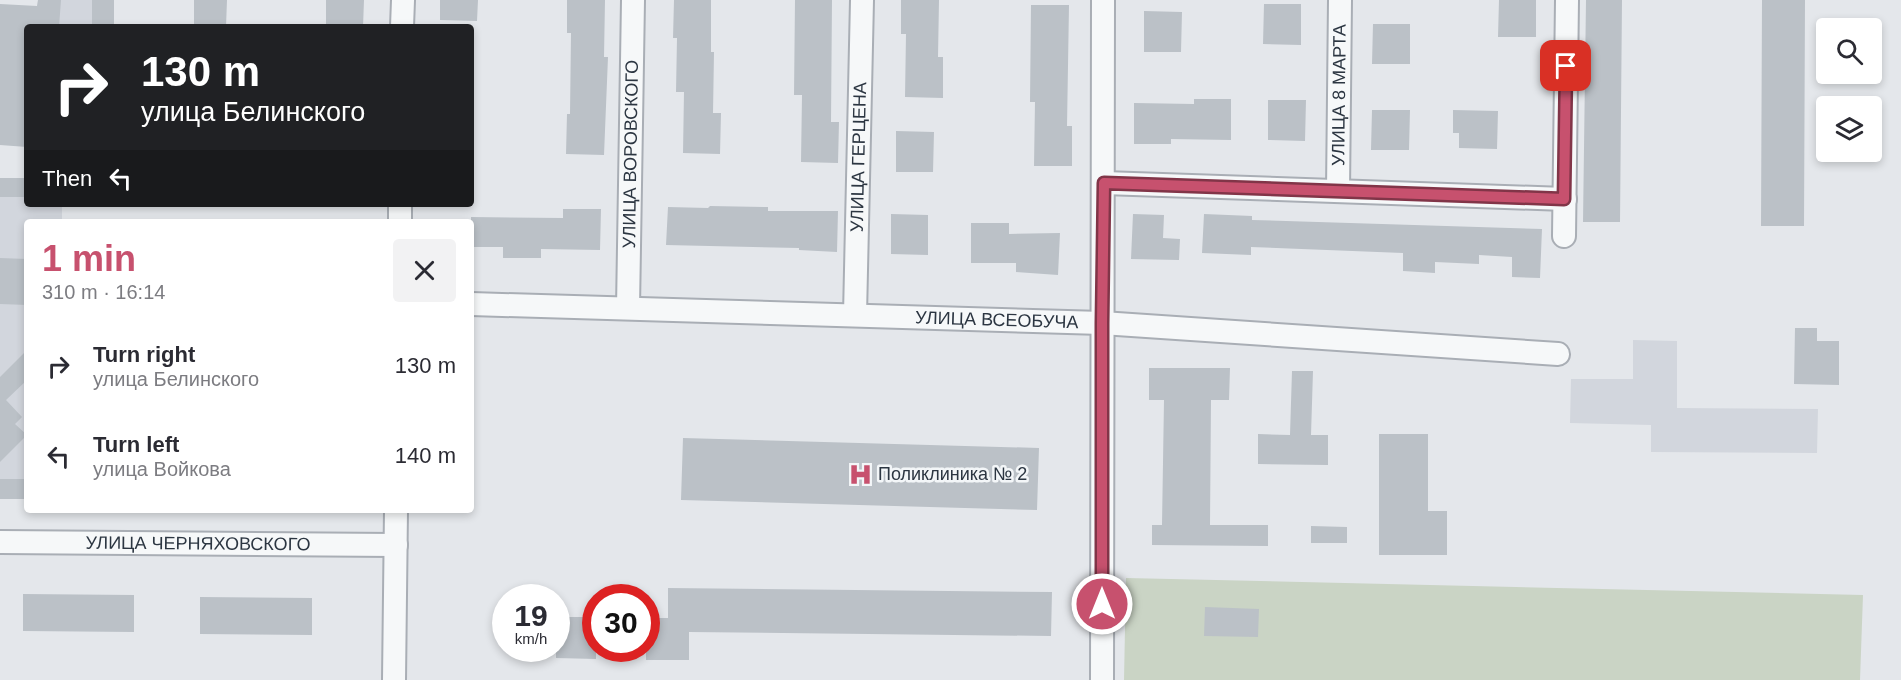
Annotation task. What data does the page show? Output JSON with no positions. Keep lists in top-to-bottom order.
{
  "streets": {
    "street": [
      "УЛИЦА 8 МАРТА",
      "УЛИЦА ВОРОВСКОГО",
      "УЛИЦА ГЕРЦЕНА",
      "УЛИЦА ВСЕОБУЧА",
      "УЛИЦА ЧЕРНЯХОВСКОГО"
    ]
  },
  "crossings": [
    ["УЛИЦА ВОРОВСКОГО", "УЛИЦА ВСЕОБУЧА"],
    ["УЛИЦА ГЕРЦЕНА", "УЛИЦА ВСЕОБУЧА"]
  ],
  "places": {
    "hospital": ["Поликлиника № 2"]
  },
  "page": {
    "turn": ["130 m", "улица Белинского"],
    "then": "Then",
    "heading": ["1 min", "310 m · 16:14"],
    "list": [
      {
        "name": "Turn right",
        "note": "улица Белинского",
        "value": "130 m"
      },
      {
        "name": "Turn left",
        "note": "улица Войкова",
        "value": "140 m"
      }
    ],
    "speed": "19 km/h",
    "limit": "30"
  }
}
